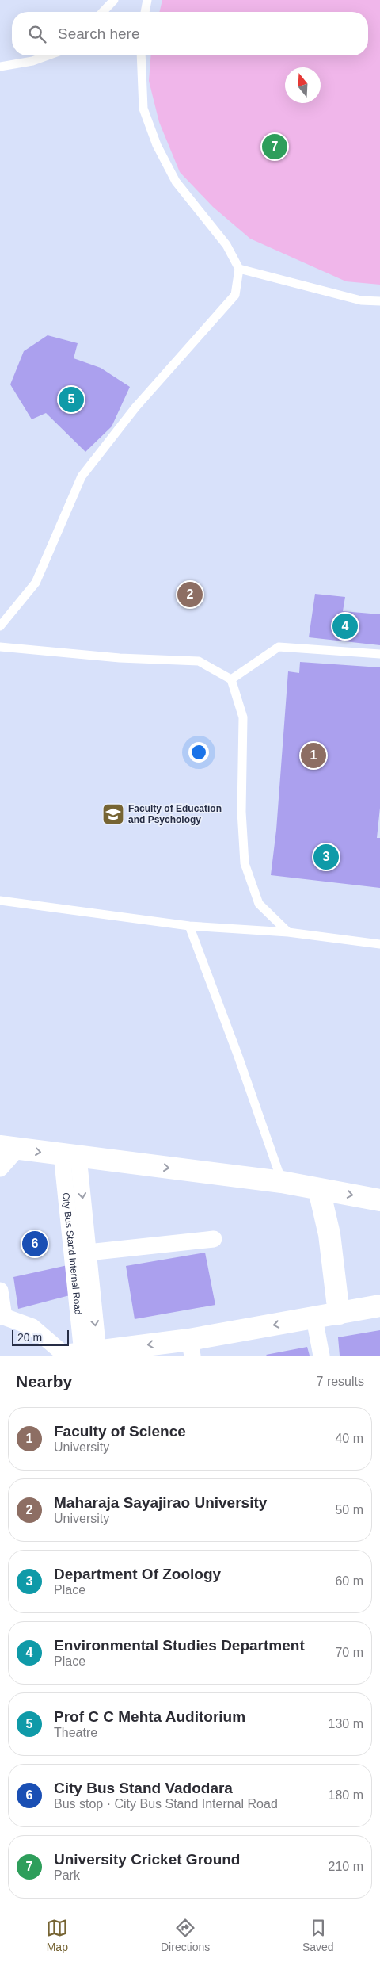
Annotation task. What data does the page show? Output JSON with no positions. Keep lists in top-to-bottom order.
{
  "streets": {
    "street": ["City Bus Stand Internal Road"]
  },
  "places": {
    "school or university": ["Faculty of Education and Psychology"]
  },
  "scale_bar": "20 m",
  "north": "top",
  "page": {
    "search": "Search here",
    "pins": [
      "7",
      "5",
      "2",
      "4",
      "1",
      "3",
      "6"
    ],
    "scale": "20 m",
    "heading": ["Nearby", "7 results"],
    "list": [
      {
        "mark": "1",
        "name": "Faculty of Science",
        "note": "University",
        "value": "40 m"
      },
      {
        "mark": "2",
        "name": "Maharaja Sayajirao University",
        "note": "University",
        "value": "50 m"
      },
      {
        "mark": "3",
        "name": "Department Of Zoology",
        "note": "Place",
        "value": "60 m"
      },
      {
        "mark": "4",
        "name": "Environmental Studies Department",
        "note": "Place",
        "value": "70 m"
      },
      {
        "mark": "5",
        "name": "Prof C C Mehta Auditorium",
        "note": "Theatre",
        "value": "130 m"
      },
      {
        "mark": "6",
        "name": "City Bus Stand Vadodara",
        "note": "Bus stop · City Bus Stand Internal Road",
        "value": "180 m"
      },
      {
        "mark": "7",
        "name": "University Cricket Ground",
        "note": "Park",
        "value": "210 m"
      }
    ],
    "nav": ["Map", "Directions", "Saved"]
  }
}
